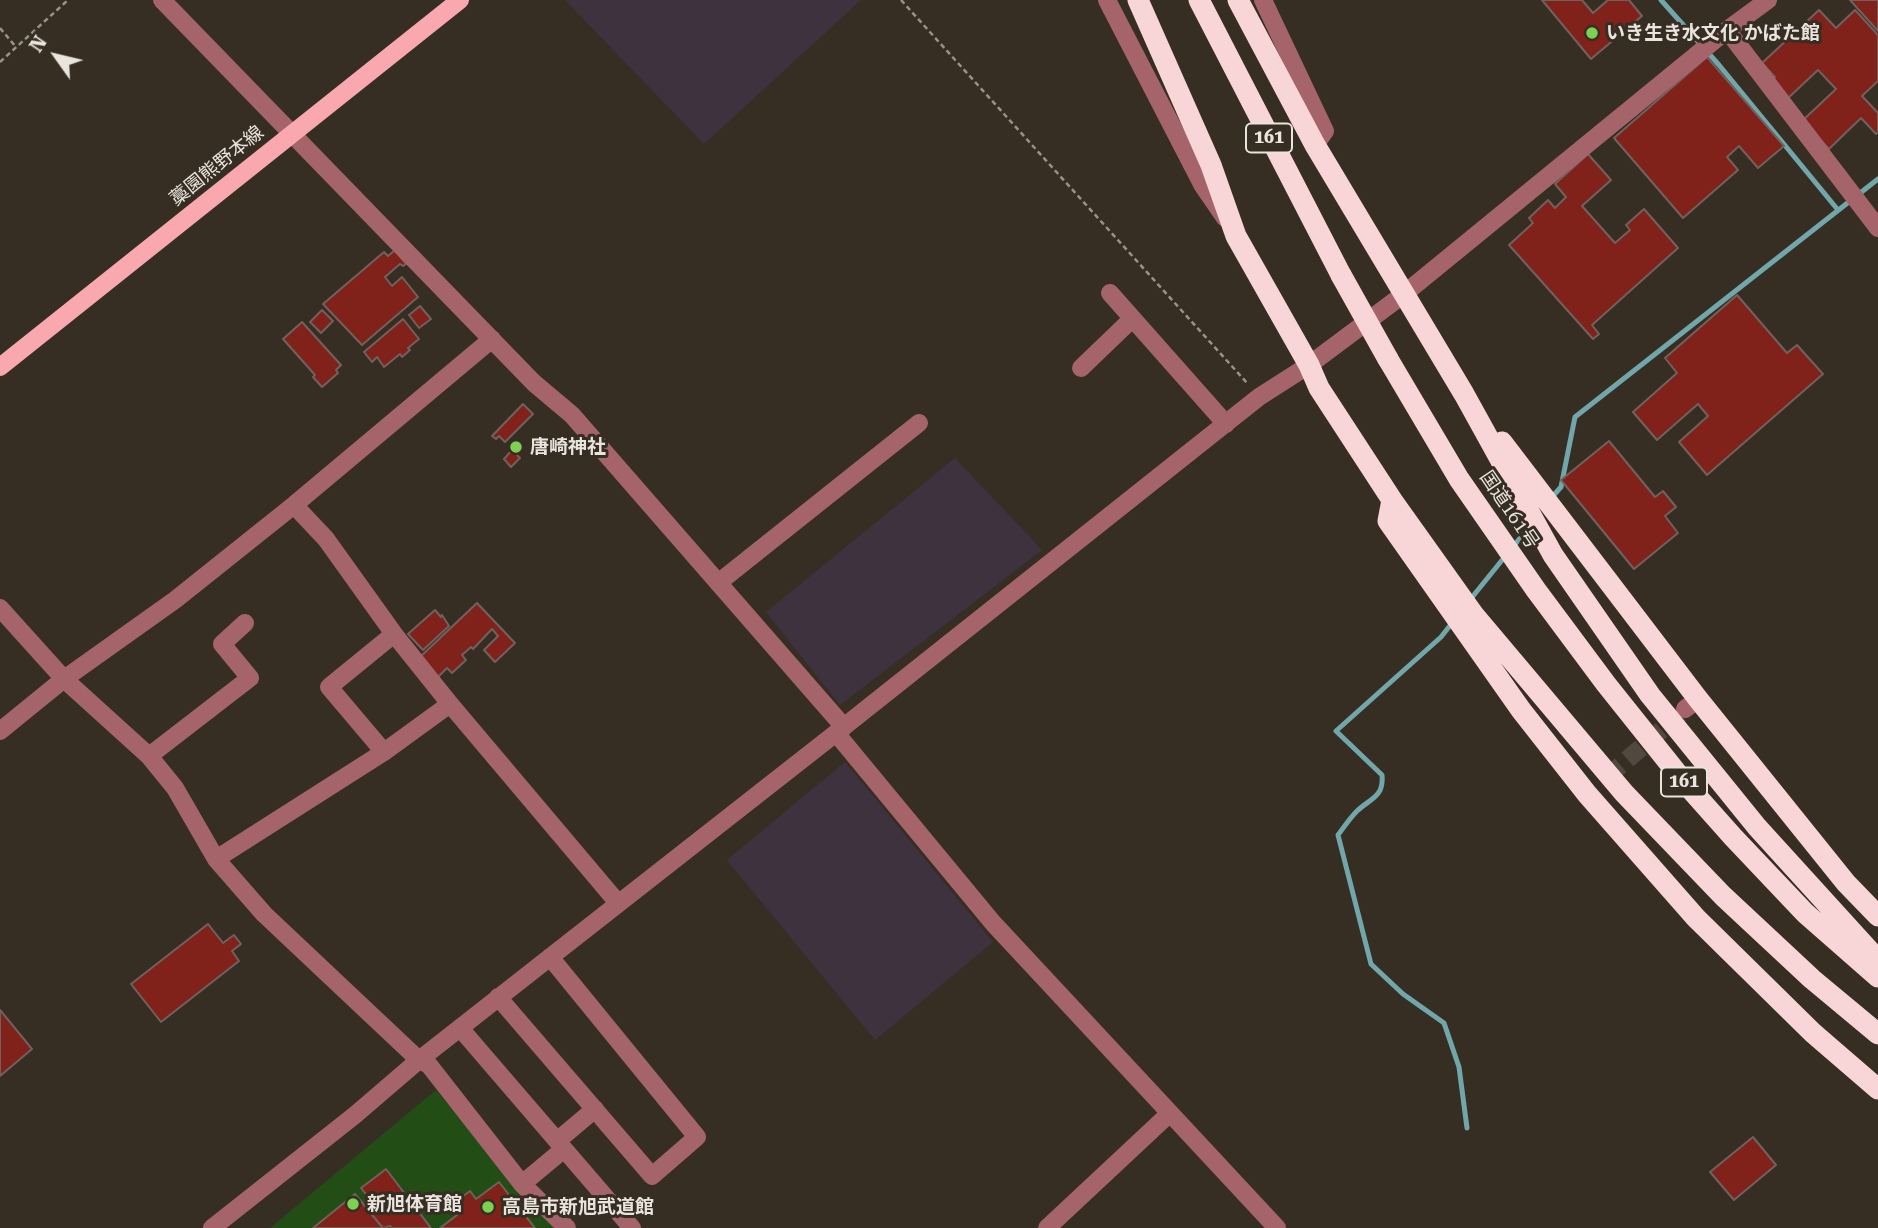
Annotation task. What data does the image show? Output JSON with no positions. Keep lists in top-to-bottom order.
{
  "streets": {
    "highway": ["161", "国道161号"],
    "main road": ["藁園熊野本線"]
  },
  "places": [
    "いき生き水文化 かばた館",
    "唐崎神社",
    "新旭体育館",
    "高島市新旭武道館"
  ],
  "north": "top left"
}
